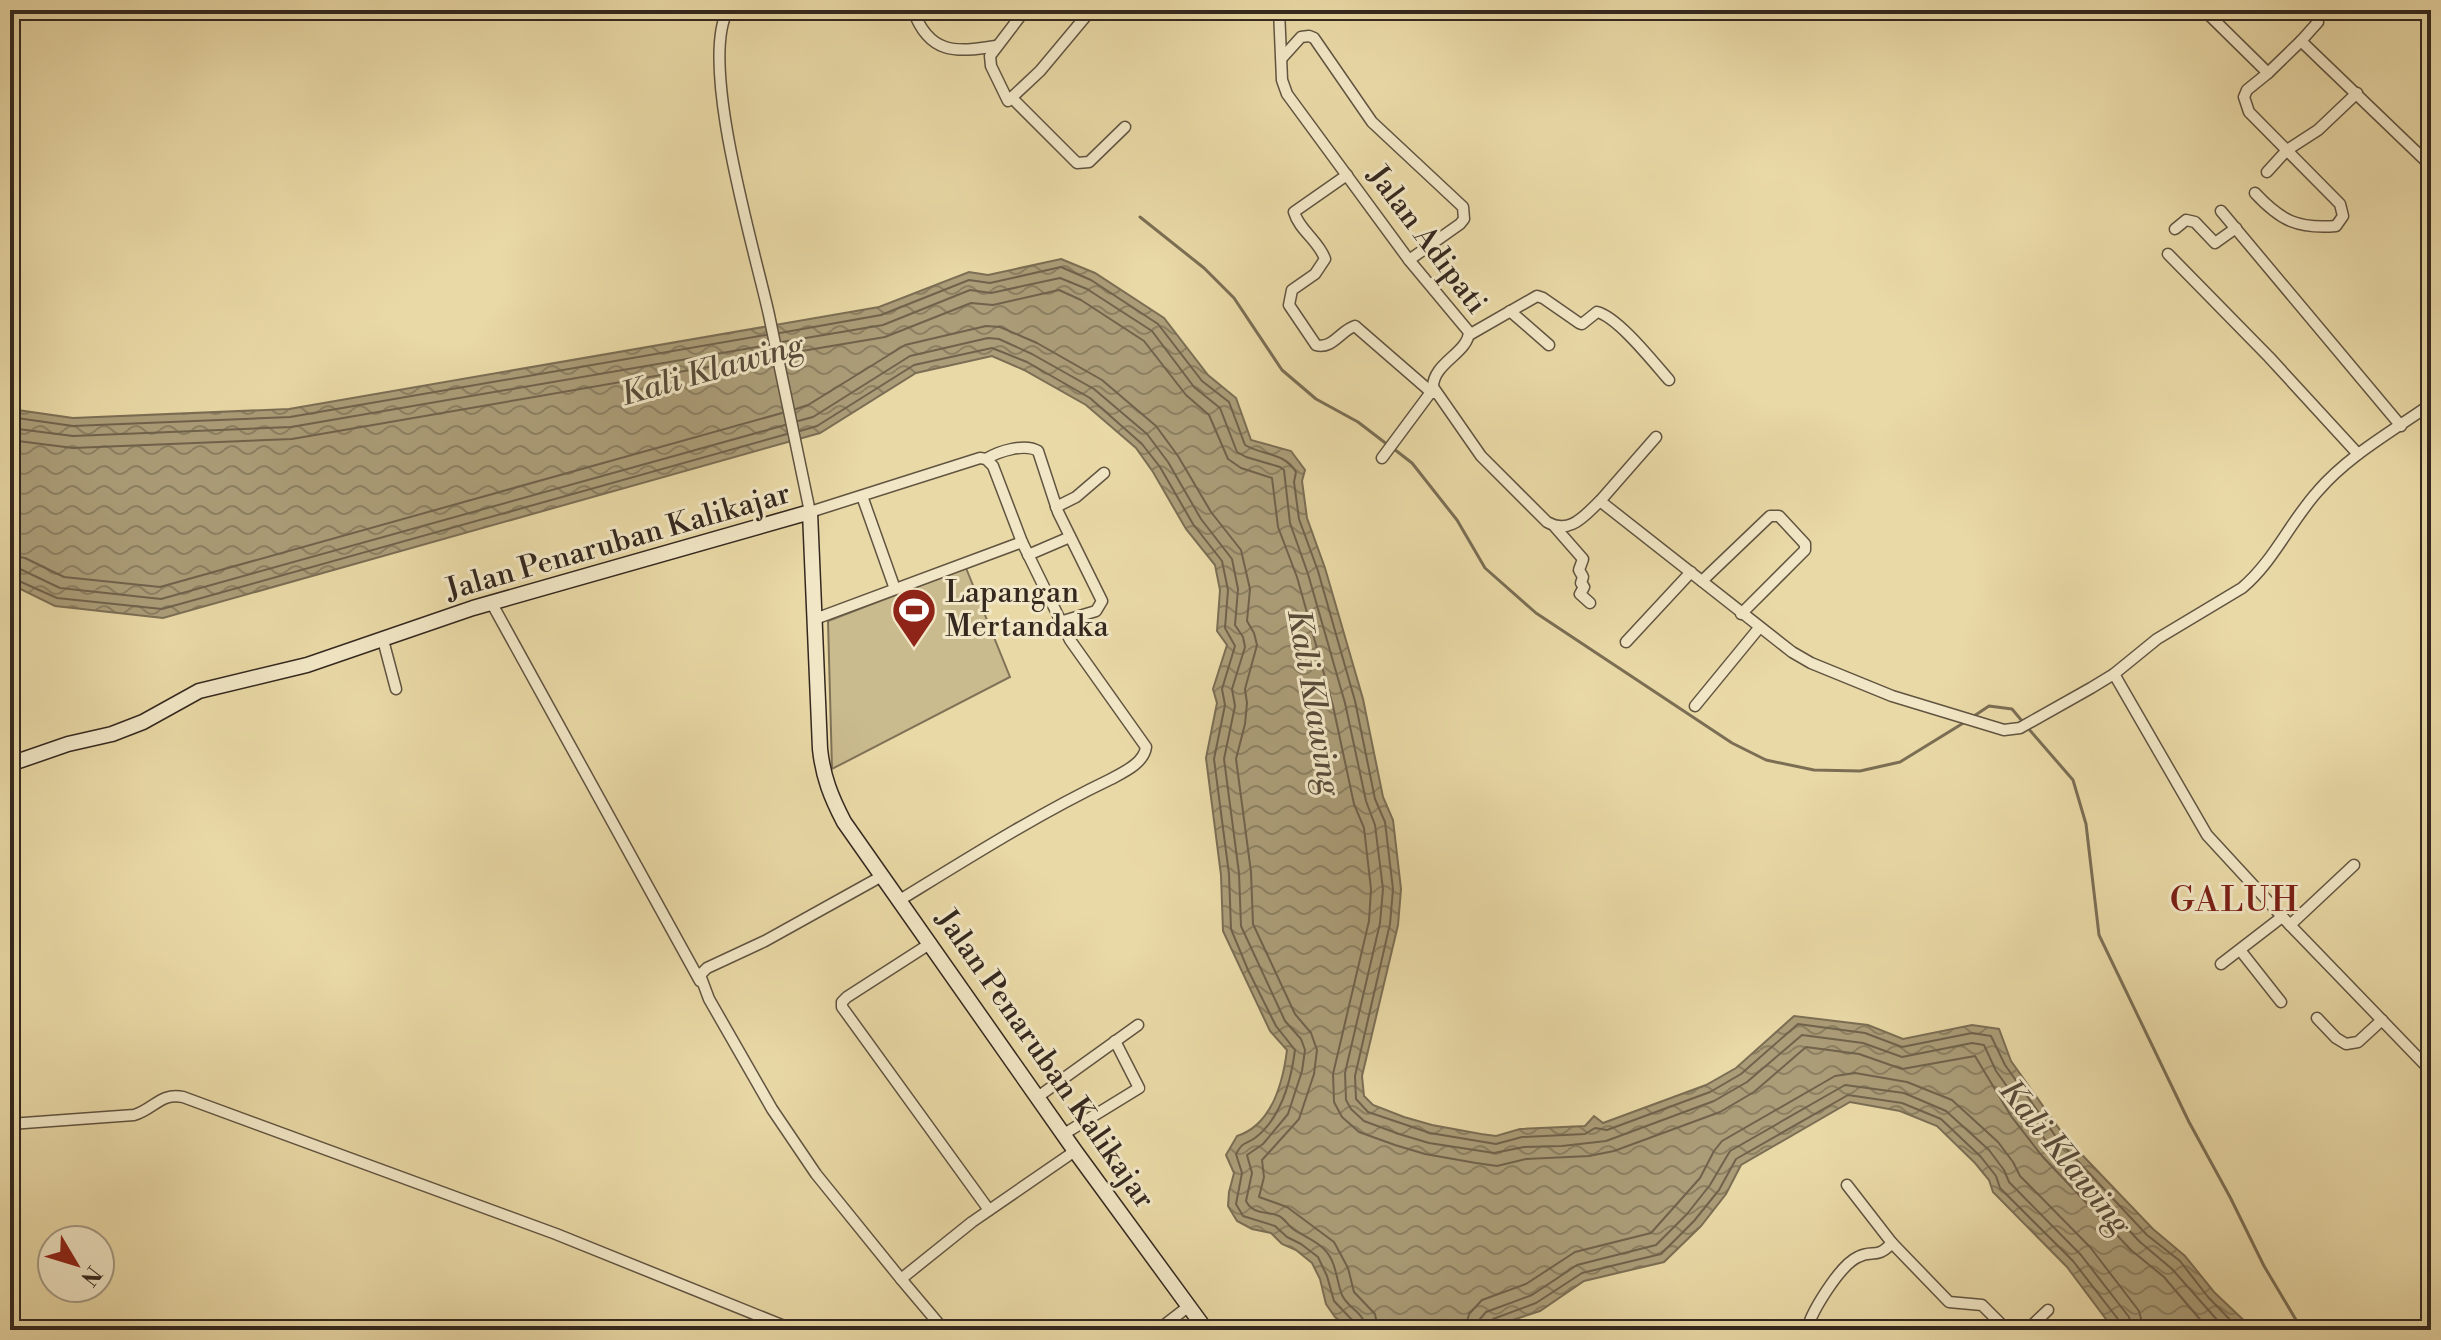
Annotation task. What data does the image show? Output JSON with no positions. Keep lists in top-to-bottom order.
{
  "streets": {
    "street": ["Jalan Adipati", "Jalan Penaruban Kalikajar"]
  },
  "districts": ["GALUH"],
  "water": ["Kali Klawing"],
  "places": {
    "sports": ["Lapangan Mertandaka"]
  },
  "north": "bottom right"
}
